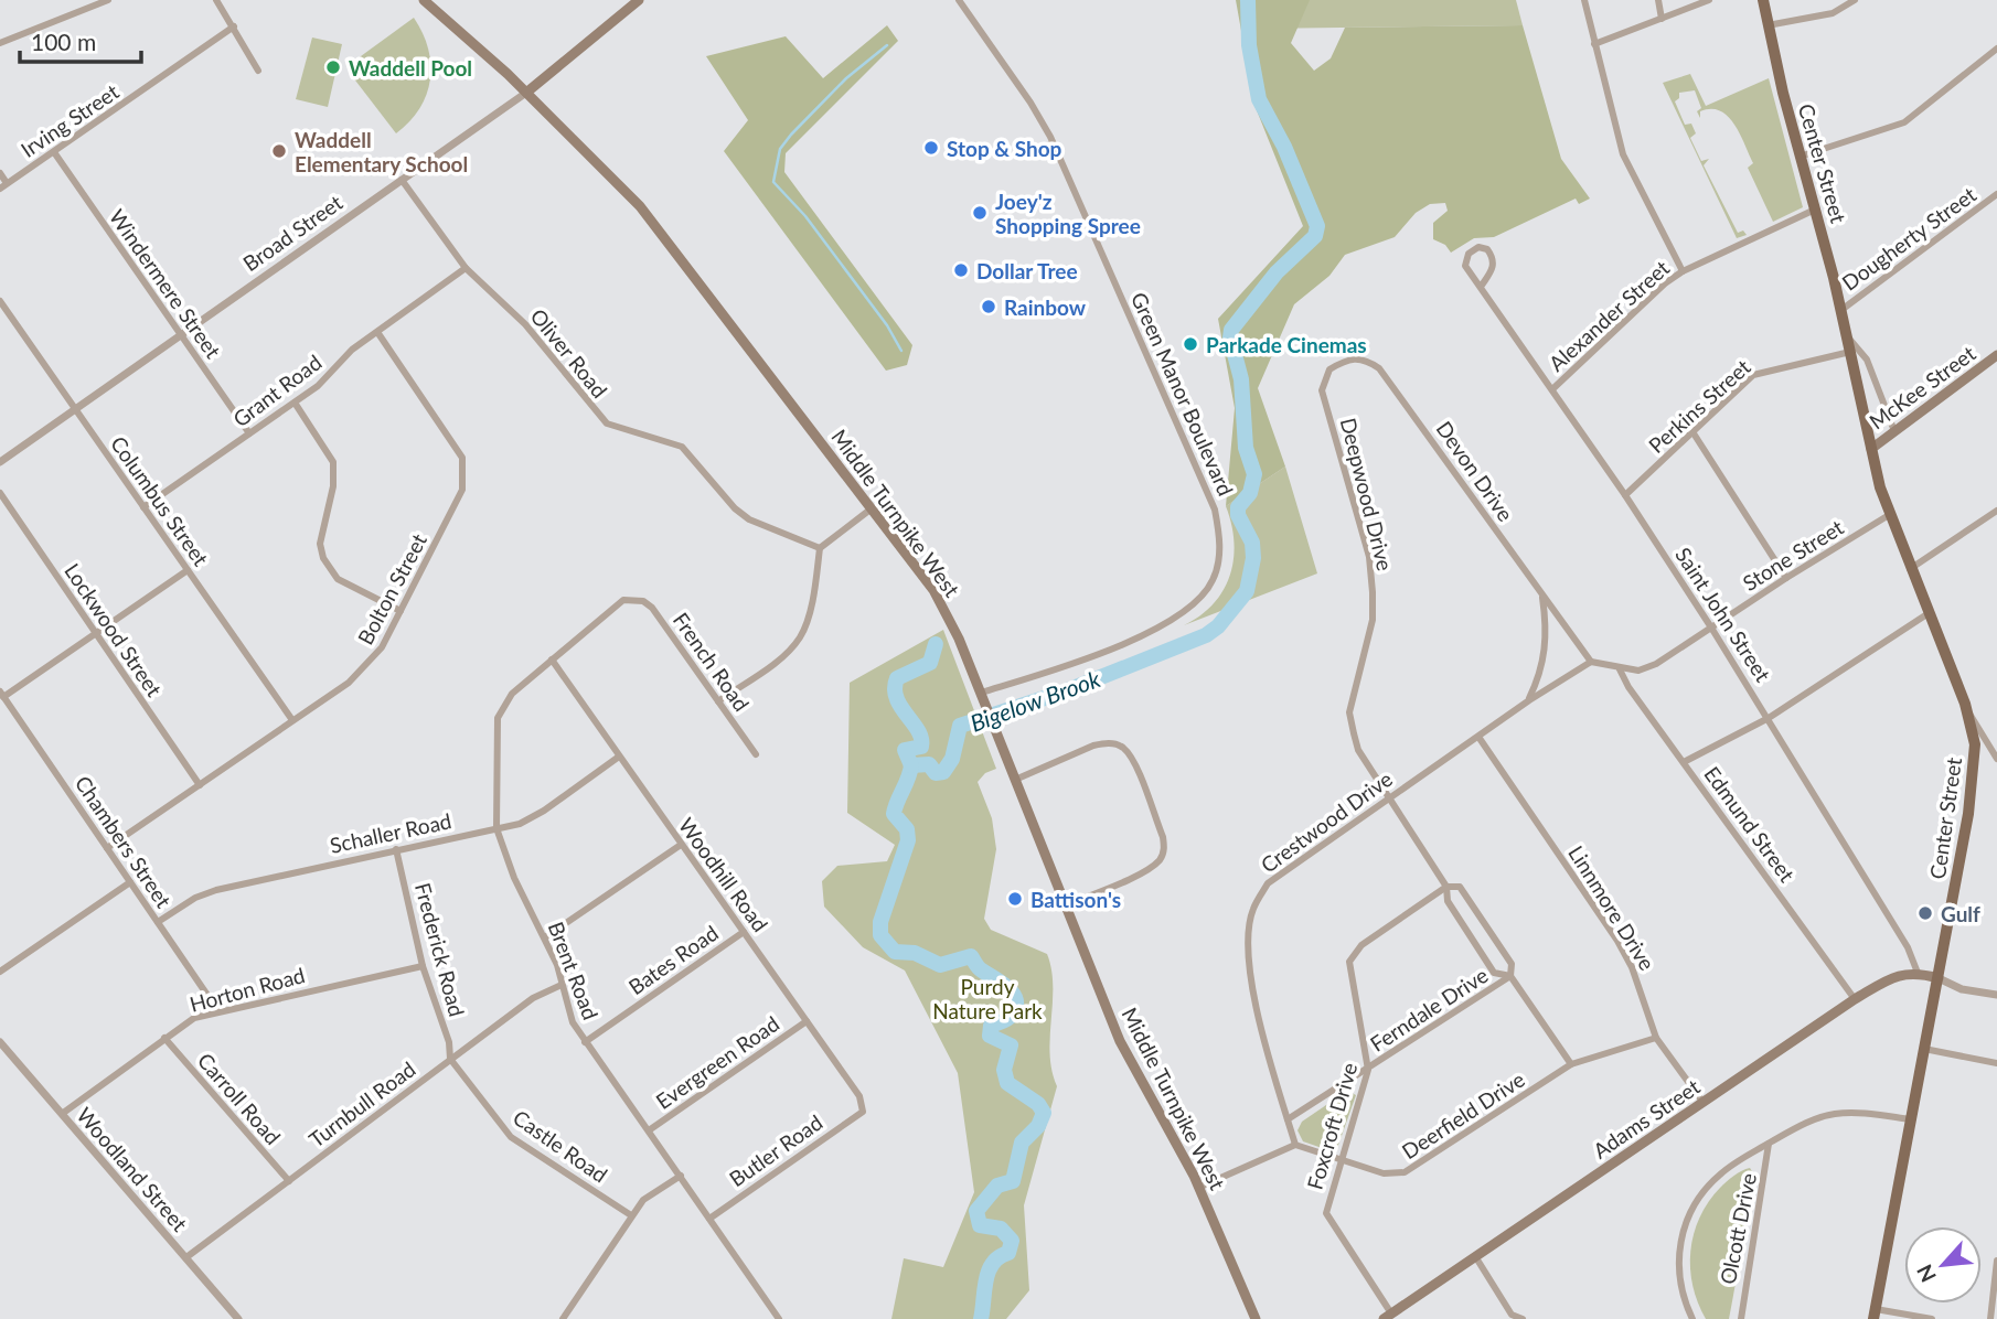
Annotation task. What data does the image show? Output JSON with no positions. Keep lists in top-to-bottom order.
{
  "streets": {
    "main road": [
      "Center Street",
      "Broad Street",
      "McKee Street",
      "Middle Turnpike West",
      "Adams Street"
    ],
    "street": [
      "Irving Street",
      "Dougherty Street",
      "Windermere Street",
      "Alexander Street",
      "Oliver Road",
      "Grant Road",
      "Green Manor Boulevard",
      "Perkins Street",
      "Devon Drive",
      "Deepwood Drive",
      "Columbus Street",
      "Stone Street",
      "Bolton Street",
      "Saint John Street",
      "Lockwood Street",
      "French Road",
      "Crestwood Drive",
      "Edmund Street",
      "Schaller Road",
      "Chambers Street",
      "Woodhill Road",
      "Linnmore Drive",
      "Frederick Road",
      "Bates Road",
      "Brent Road",
      "Horton Road",
      "Ferndale Drive",
      "Evergreen Road",
      "Carroll Road",
      "Turnbull Road",
      "Deerfield Drive",
      "Foxcroft Drive",
      "Castle Road",
      "Butler Road",
      "Woodland Street",
      "Olcott Drive"
    ]
  },
  "crossings": [
    ["Irving Street", "Windermere Street"],
    ["Center Street", "Dougherty Street"],
    ["Center Street", "Alexander Street"],
    ["Center Street", "McKee Street"],
    ["Center Street", "Perkins Street"],
    ["Center Street", "Stone Street"],
    ["Center Street", "Olcott Drive"],
    ["Broad Street", "Windermere Street"],
    ["Broad Street", "Oliver Road"],
    ["Broad Street", "Columbus Street"],
    ["Broad Street", "Middle Turnpike West"],
    ["Windermere Street", "Grant Road"],
    ["Alexander Street", "Saint John Street"],
    ["Oliver Road", "Grant Road"],
    ["Grant Road", "Columbus Street"],
    ["Grant Road", "Bolton Street"],
    ["Green Manor Boulevard", "Middle Turnpike West"],
    ["Perkins Street", "Saint John Street"],
    ["Devon Drive", "Deepwood Drive"],
    ["Devon Drive", "Stone Street"],
    ["Devon Drive", "Crestwood Drive"],
    ["Deepwood Drive", "Crestwood Drive"],
    ["Deepwood Drive", "Ferndale Drive"],
    ["Deepwood Drive", "Deerfield Drive"],
    ["Deepwood Drive", "Foxcroft Drive"],
    ["Columbus Street", "Bolton Street"],
    ["Stone Street", "Saint John Street"],
    ["Stone Street", "Crestwood Drive"],
    ["Stone Street", "Edmund Street"],
    ["Bolton Street", "Lockwood Street"],
    ["Bolton Street", "Chambers Street"],
    ["Saint John Street", "Adams Street"],
    ["French Road", "Brent Road"],
    ["Crestwood Drive", "Linnmore Drive"],
    ["Crestwood Drive", "Ferndale Drive"],
    ["Crestwood Drive", "Deerfield Drive"],
    ["Edmund Street", "Adams Street"],
    ["Schaller Road", "Chambers Street"],
    ["Schaller Road", "Woodhill Road"],
    ["Schaller Road", "Frederick Road"],
    ["Schaller Road", "Brent Road"],
    ["Chambers Street", "Horton Road"],
    ["Woodhill Road", "Bates Road"],
    ["Woodhill Road", "Brent Road"],
    ["Woodhill Road", "Evergreen Road"],
    ["Woodhill Road", "Butler Road"],
    ["Linnmore Drive", "Deerfield Drive"],
    ["Linnmore Drive", "Adams Street"],
    ["Frederick Road", "Horton Road"],
    ["Frederick Road", "Turnbull Road"],
    ["Frederick Road", "Castle Road"],
    ["Bates Road", "Brent Road"],
    ["Brent Road", "Evergreen Road"],
    ["Brent Road", "Turnbull Road"],
    ["Brent Road", "Butler Road"],
    ["Horton Road", "Carroll Road"],
    ["Horton Road", "Woodland Street"],
    ["Ferndale Drive", "Foxcroft Drive"],
    ["Carroll Road", "Turnbull Road"],
    ["Turnbull Road", "Castle Road"],
    ["Turnbull Road", "Woodland Street"],
    ["Deerfield Drive", "Foxcroft Drive"],
    ["Adams Street", "Foxcroft Drive"]
  ],
  "water": ["Bigelow Brook"],
  "parks": ["Purdy Nature Park"],
  "places": [
    "Waddell Pool",
    "Stop & Shop",
    "Waddell Elementary School",
    "Joey'z Shopping Spree",
    "Dollar Tree",
    "Rainbow",
    "Parkade Cinemas",
    "Battison's",
    "Gulf"
  ],
  "scale_bar": "100 m",
  "north": "bottom left"
}
